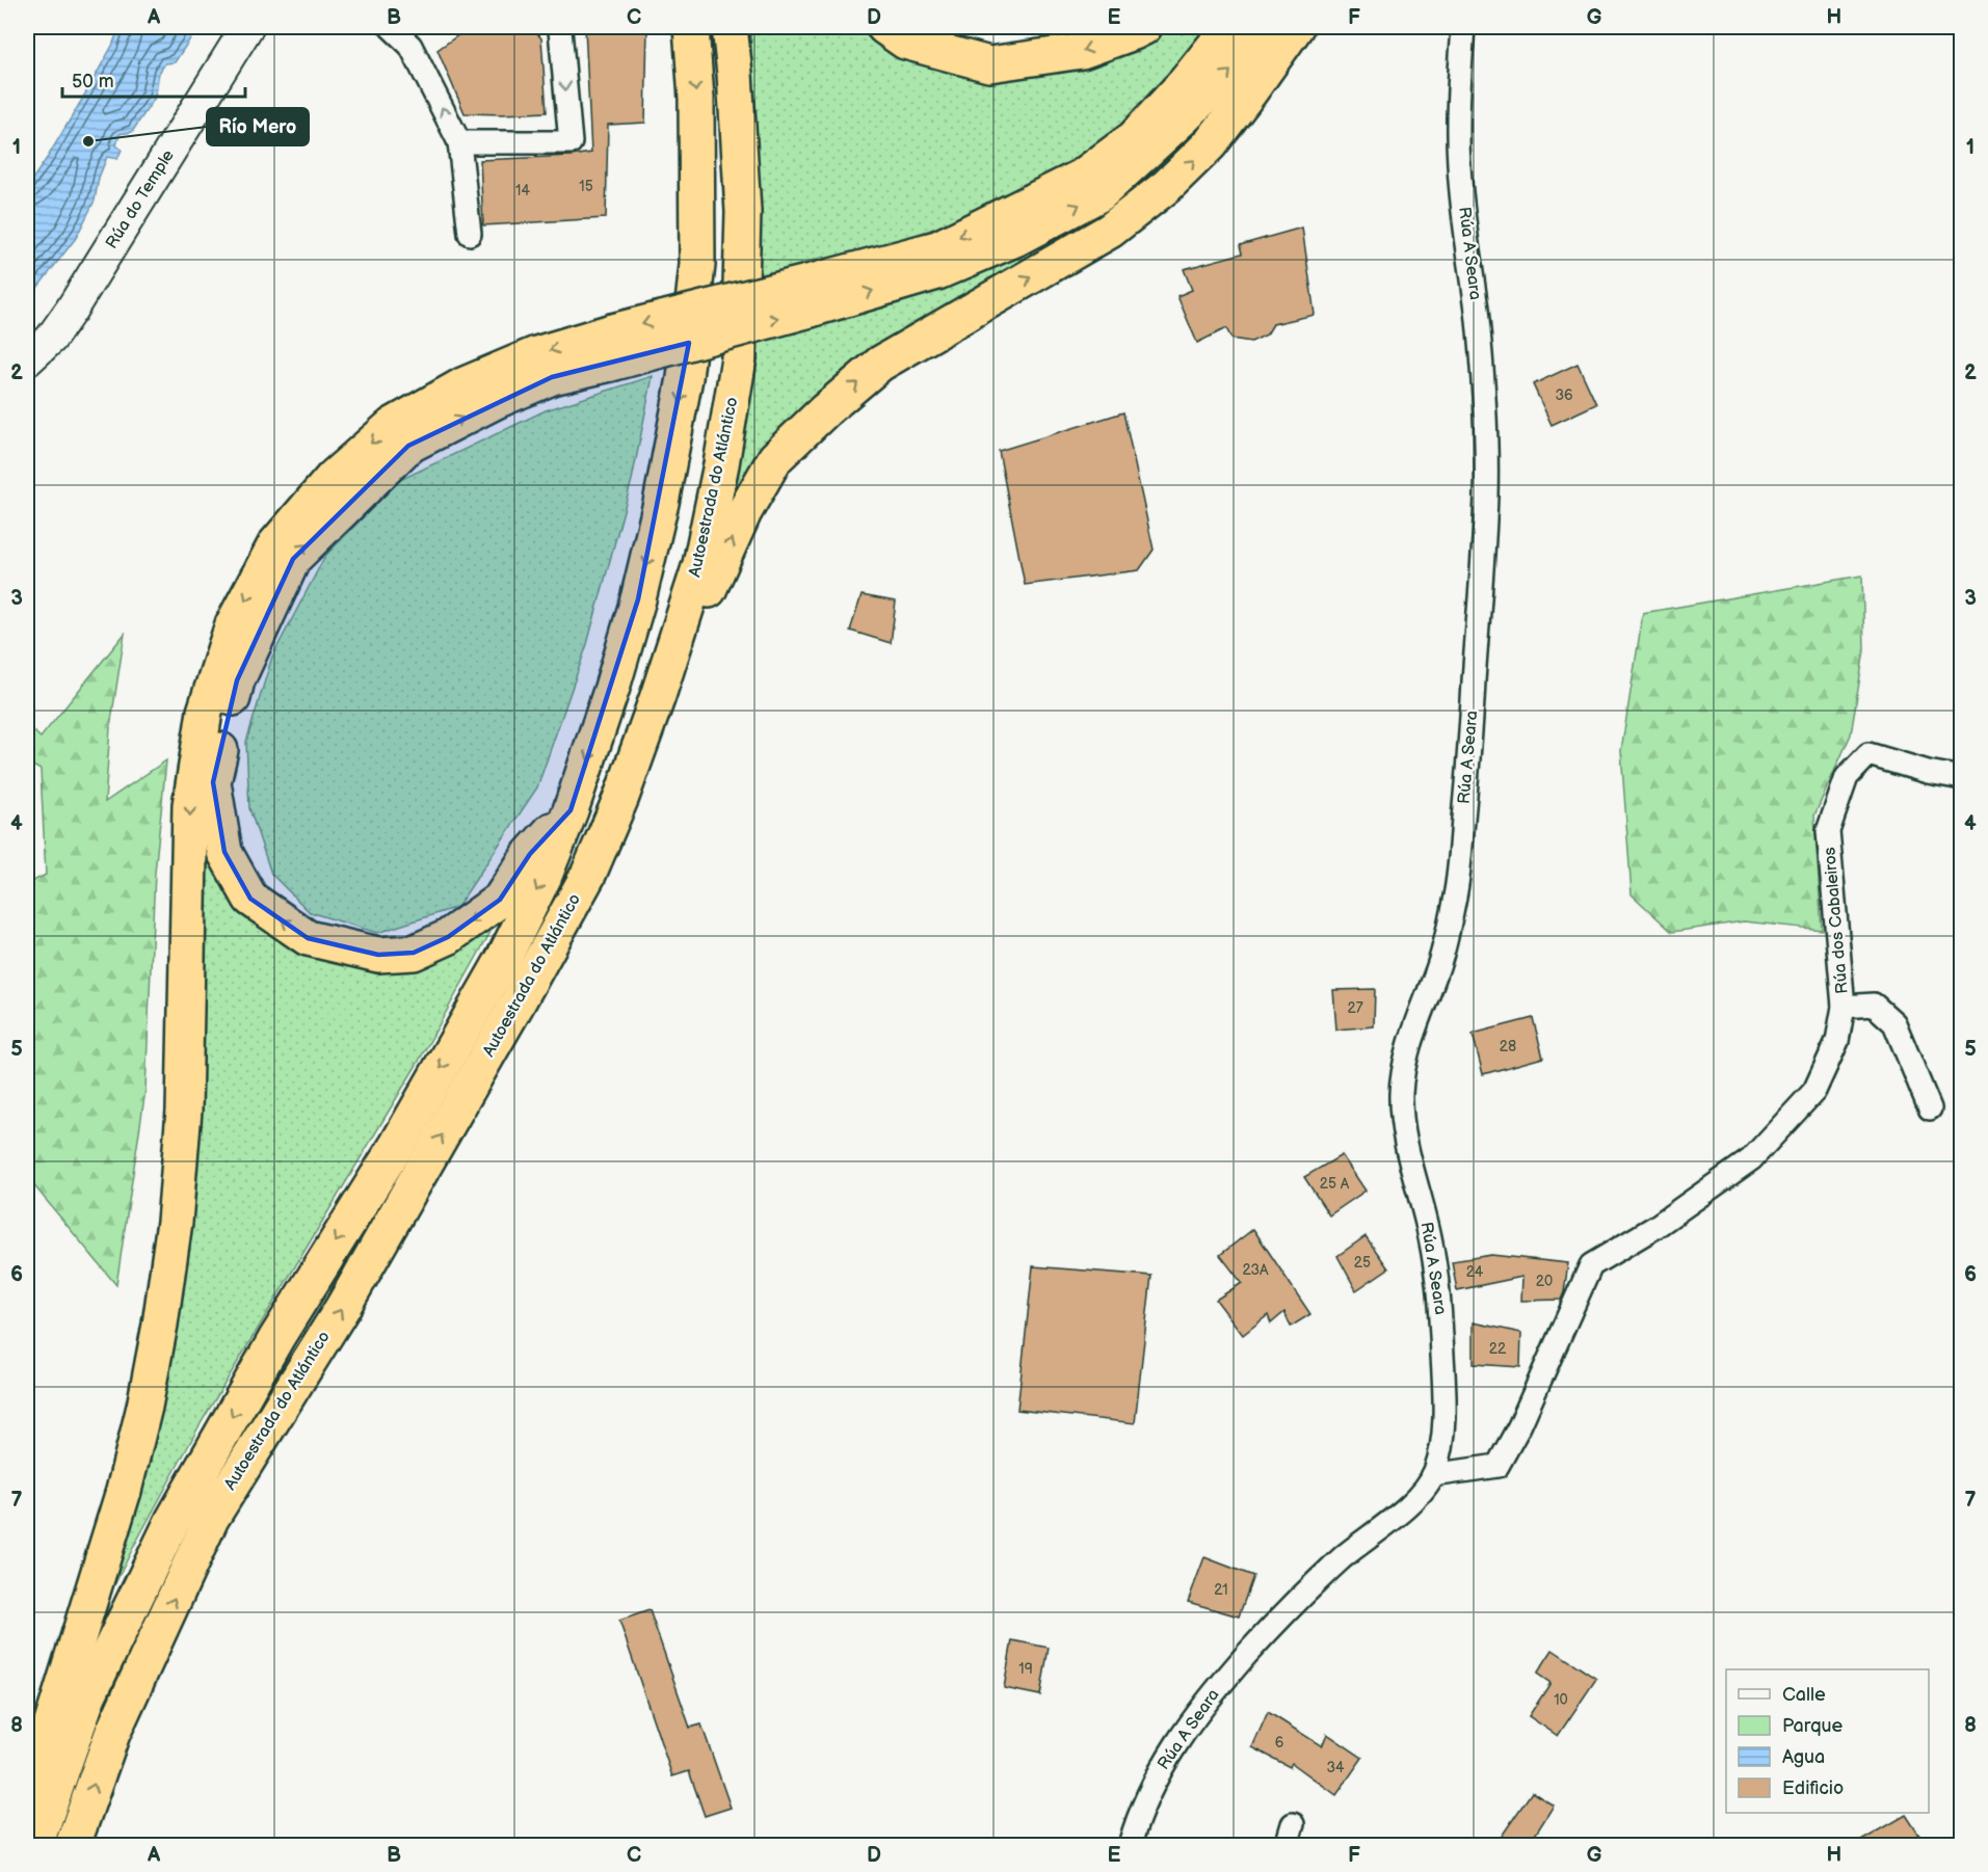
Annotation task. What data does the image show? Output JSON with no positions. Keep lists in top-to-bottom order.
{
  "streets": {
    "highway": ["Autoestrada do Atlántico"],
    "main road": ["Rúa do Temple"],
    "street": ["Rúa A Seara", "Rúa dos Cabaleiros"]
  },
  "places": ["Río Mero"],
  "house_numbers": [
    "15",
    "14",
    "36",
    "27",
    "28",
    "25 A",
    "25",
    "23A",
    "24",
    "20",
    "22",
    "21",
    "19",
    "10",
    "6",
    "34"
  ],
  "legend": [
    "Calle",
    "Parque",
    "Agua",
    "Edificio"
  ],
  "scale_bar": "50 m",
  "grid": {
    "columns": [
      "A",
      "B",
      "C",
      "D",
      "E",
      "F",
      "G",
      "H"
    ],
    "rows": [
      "1",
      "2",
      "3",
      "4",
      "5",
      "6",
      "7",
      "8"
    ]
  }
}
